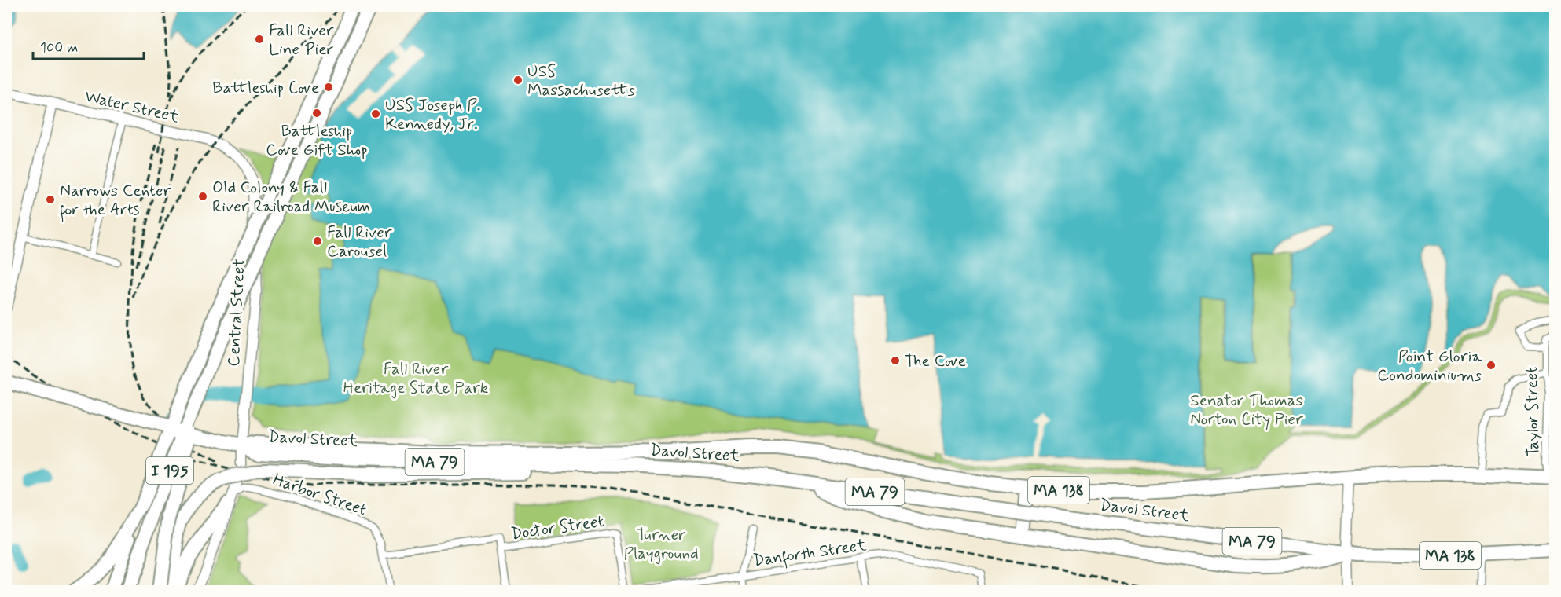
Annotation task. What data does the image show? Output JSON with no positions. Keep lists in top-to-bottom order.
{
  "streets": {
    "highway": [
      "Davol Street",
      "MA 79",
      "I 195",
      "MA 138"
    ],
    "street": [
      "Water Street",
      "Central Street",
      "Taylor Street",
      "Harbor Street",
      "Doctor Street",
      "Danforth Street"
    ]
  },
  "crossings": [
    ["Water Street", "Central Street"],
    ["Central Street", "Davol Street"],
    ["Central Street", "MA 79"],
    ["Taylor Street", "Davol Street"],
    ["Davol Street", "MA 79"]
  ],
  "parks": ["Fall River Heritage State Park", "Senator Thomas Norton City Pier", "Turner Playground"],
  "places": [
    "Fall River Line Pier",
    "USS Massachusetts",
    "Battleship Cove",
    "Battleship Cove Gift Shop",
    "USS Joseph P. Kennedy, Jr.",
    "Old Colony & Fall River Railroad Museum",
    "Narrows Center for the Arts",
    "Fall River Carousel",
    "The Cove",
    "Point Gloria Condominiums"
  ],
  "scale_bar": "100 m"
}
